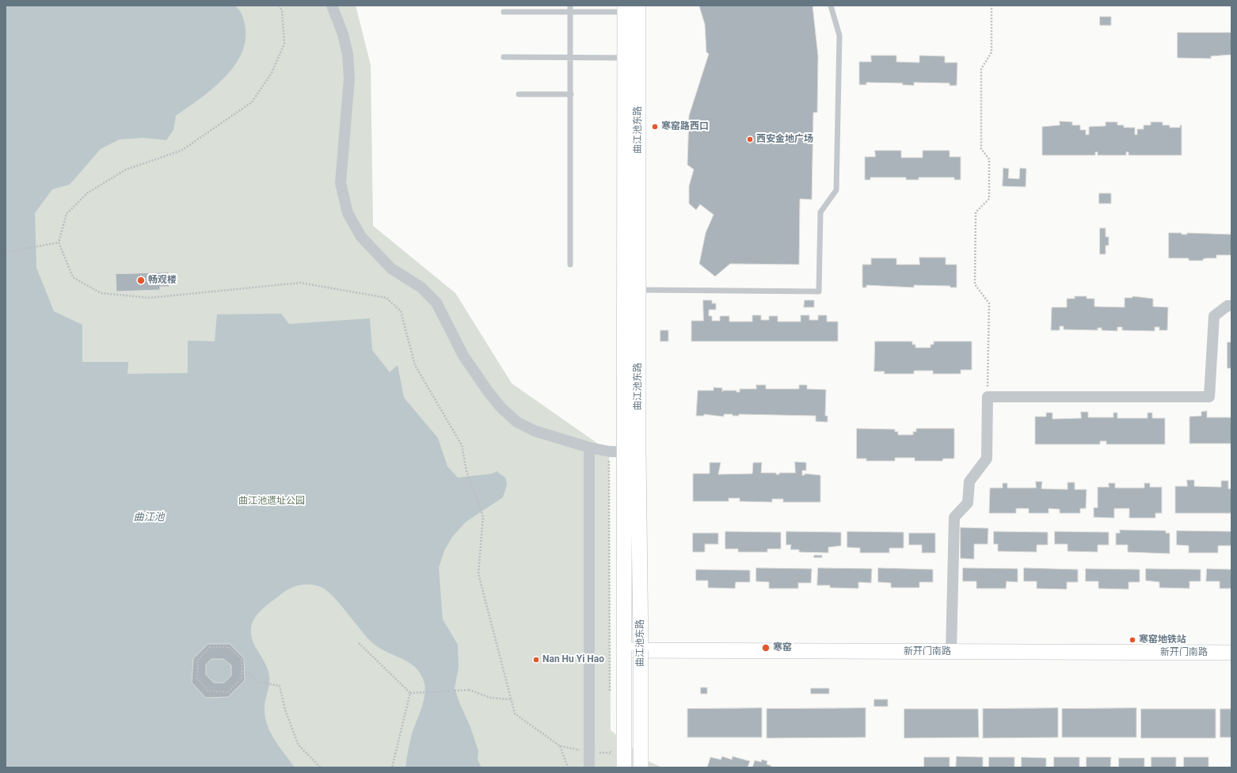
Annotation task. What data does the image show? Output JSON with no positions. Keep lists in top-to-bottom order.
{
  "streets": {
    "main road": ["曲江池东路", "新开门南路"]
  },
  "crossings": [
    ["曲江池东路", "新开门南路"]
  ],
  "water": ["曲江池"],
  "parks": ["曲江池遗址公园"],
  "places": [
    "寒窑路西口",
    "西安金地广场",
    "畅观楼",
    "寒窑地铁站",
    "寒窑",
    "Nan Hu Yi Hao"
  ]
}
